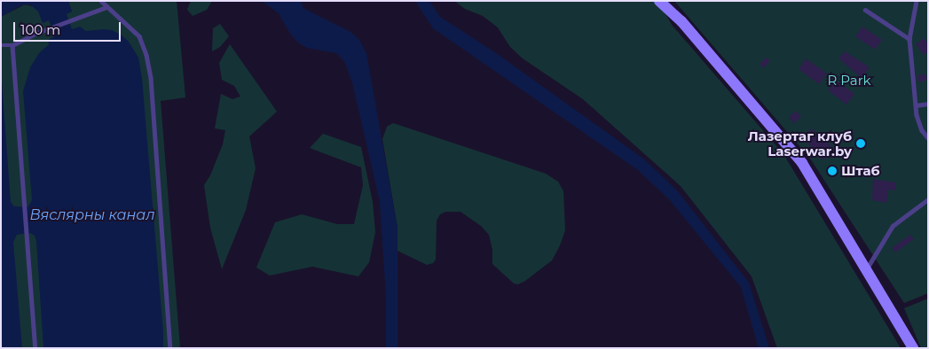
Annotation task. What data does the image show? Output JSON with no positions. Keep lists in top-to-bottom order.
{
  "water": ["Вяслярны канал"],
  "parks": ["R Park"],
  "places": ["Лазертаг клуб Laserwar.by", "Штаб"],
  "scale_bar": "100 m"
}
